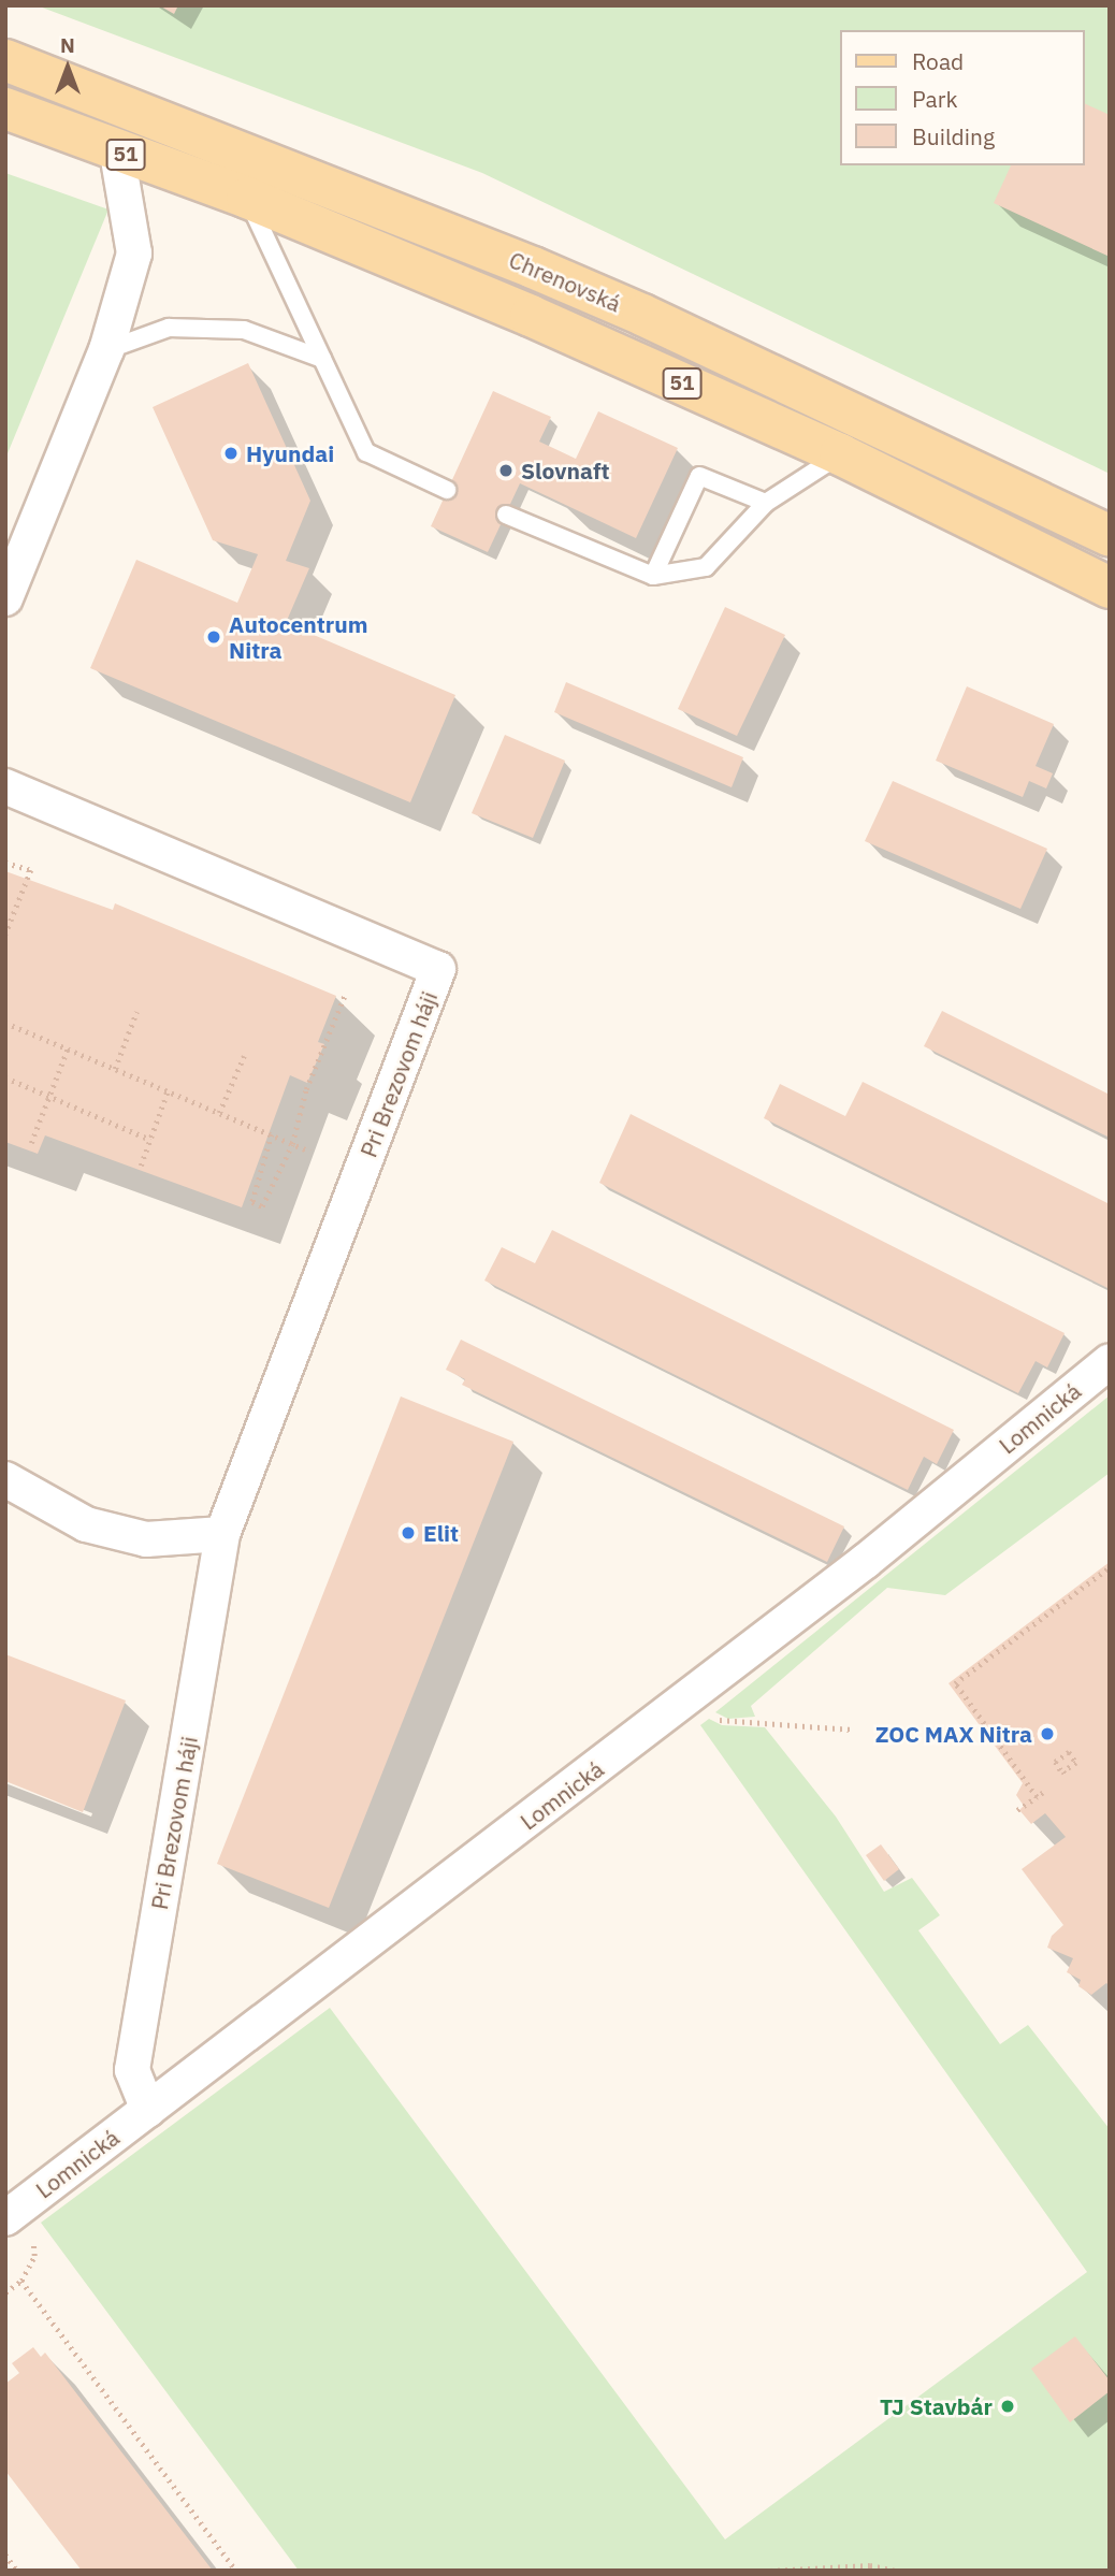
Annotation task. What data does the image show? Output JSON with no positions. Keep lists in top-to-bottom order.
{
  "streets": {
    "main road": ["51", "Chrenovská"],
    "street": ["Pri Brezovom háji", "Lomnická"]
  },
  "crossings": [
    ["Pri Brezovom háji", "Lomnická"]
  ],
  "places": [
    "Hyundai",
    "Slovnaft",
    "Autocentrum Nitra",
    "Elit",
    "ZOC MAX Nitra",
    "TJ Stavbár"
  ],
  "legend": ["Road", "Park", "Building"],
  "north": "top"
}
